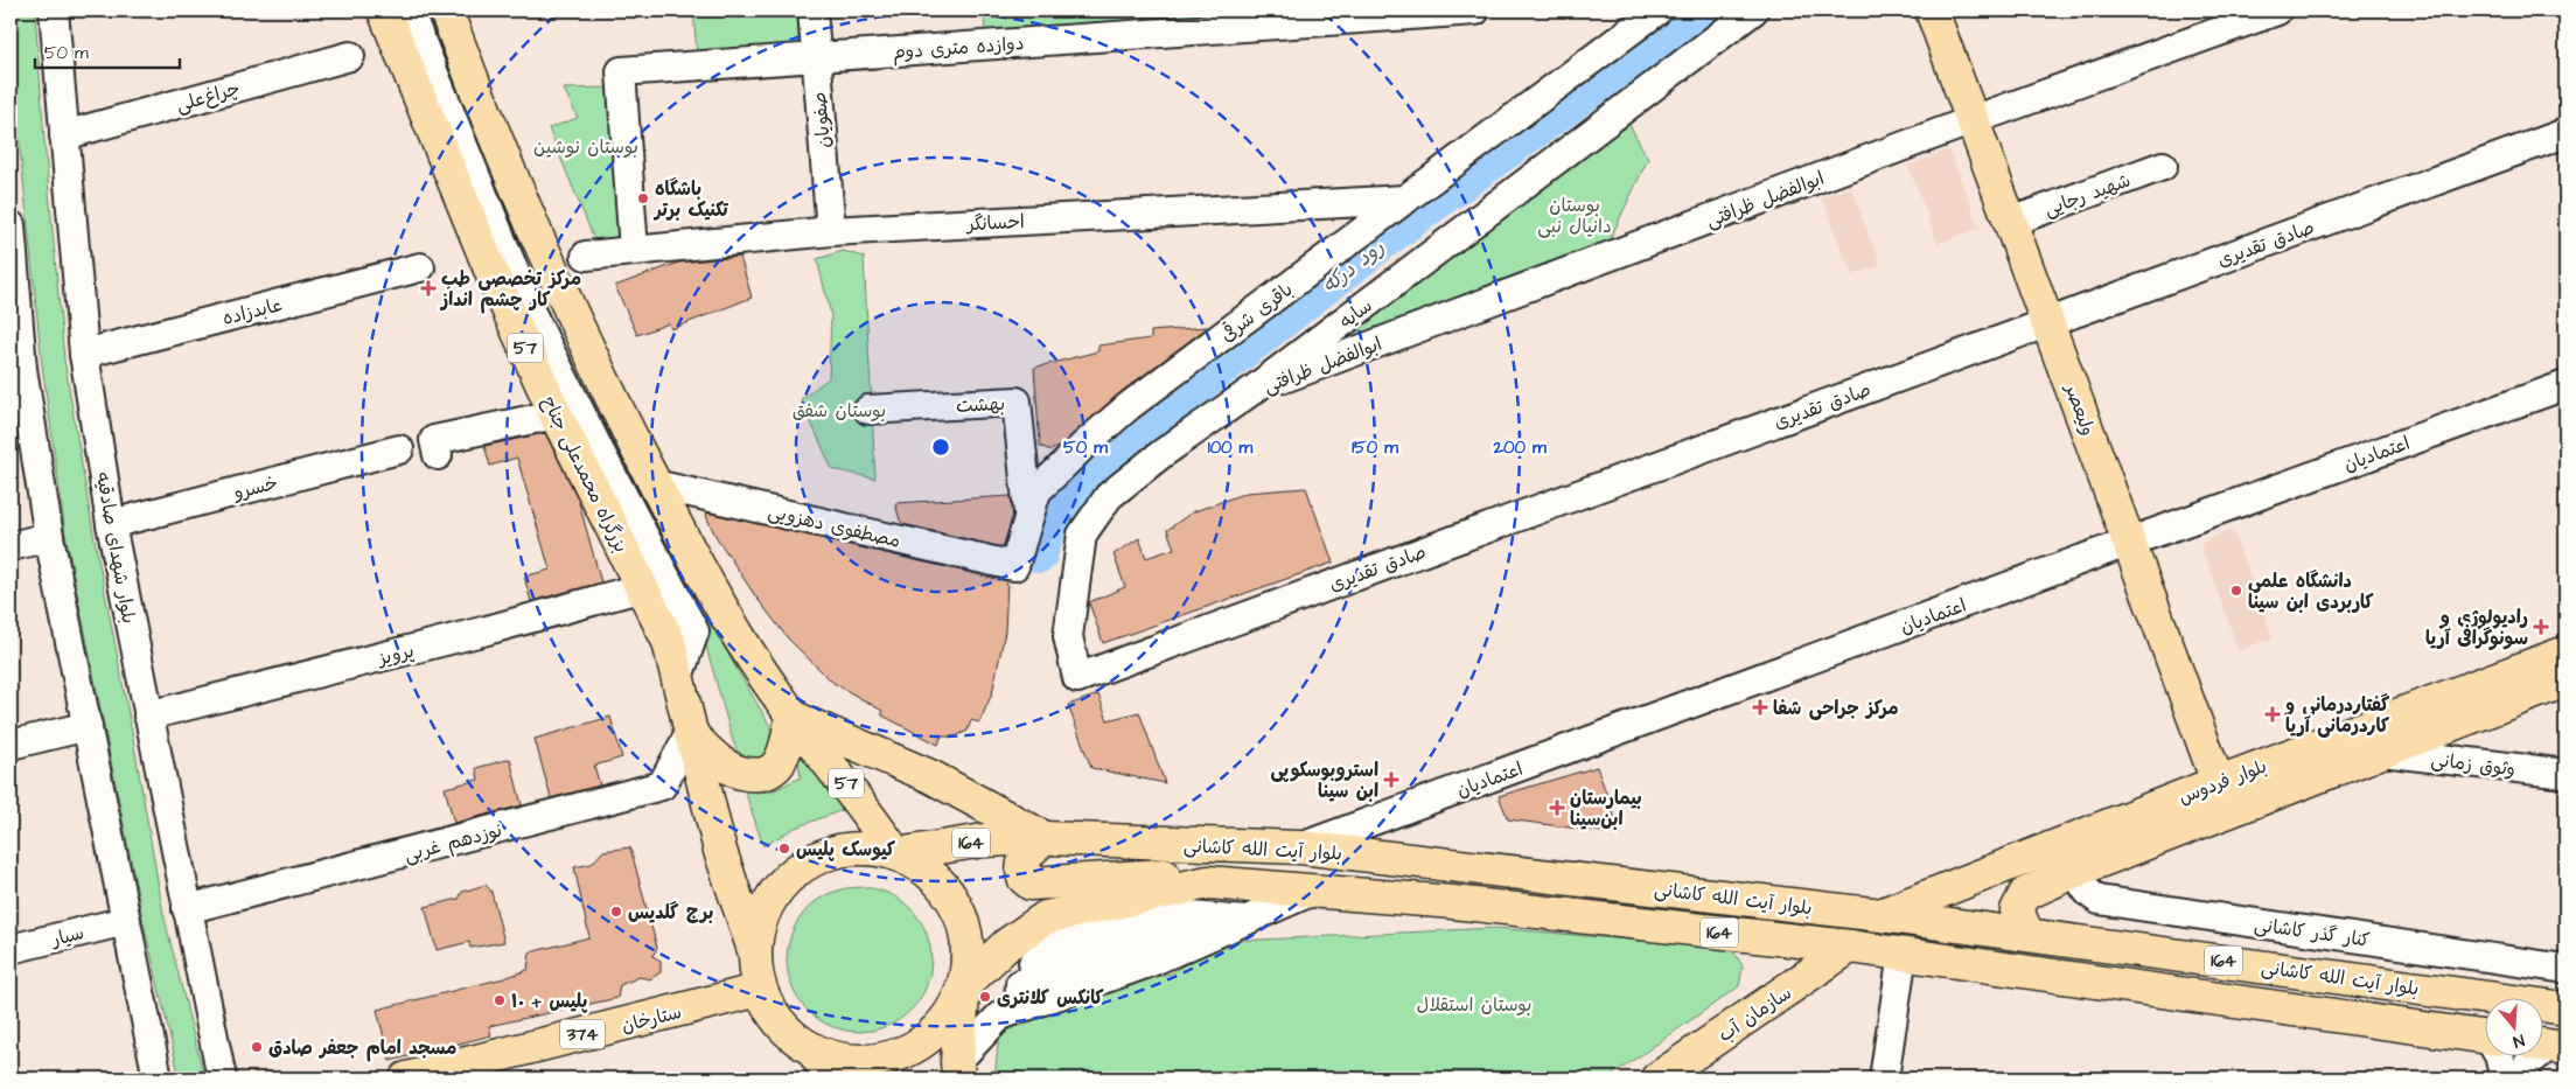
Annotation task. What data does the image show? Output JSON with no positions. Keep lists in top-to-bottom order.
{
  "streets": {
    "main road": [
      "57",
      "ولیعصر",
      "بزرگراه محمدعلی جناح",
      "بلوار فردوس",
      "164",
      "بلوار آیت الله کاشانی",
      "سازمان آب",
      "ستارخان",
      "374"
    ],
    "street": [
      "دوازده متری دوم",
      "چراغ‌علی",
      "صفویان",
      "شهید رجایی",
      "ابوالفضل ظرافتی",
      "احسانگر",
      "صادق تقدیری",
      "عابدزاده",
      "باقری شرقی",
      "سایه",
      "بهشت",
      "اعتمادیان",
      "خسرو",
      "مصطفوی دهزویی",
      "بلوار شهدای صادقیه",
      "پرویز",
      "وثوق زمانی",
      "نوزدهم غربی",
      "کنار گذر کاشانی",
      "سیار"
    ]
  },
  "crossings": [
    ["دوازده متری دوم", "صفویان"],
    ["دوازده متری دوم", "احسانگر"],
    ["چراغ‌علی", "بلوار شهدای صادقیه"],
    ["صفویان", "احسانگر"],
    ["شهید رجایی", "ولیعصر"],
    ["ابوالفضل ظرافتی", "سایه"],
    ["ابوالفضل ظرافتی", "ولیعصر"],
    ["احسانگر", "باقری شرقی"],
    ["صادق تقدیری", "سایه"],
    ["صادق تقدیری", "ولیعصر"],
    ["عابدزاده", "بلوار شهدای صادقیه"],
    ["باقری شرقی", "بهشت"],
    ["باقری شرقی", "مصطفوی دهزویی"],
    ["57", "مصطفوی دهزویی"],
    ["57", "بلوار آیت الله کاشانی"],
    ["ولیعصر", "اعتمادیان"],
    ["ولیعصر", "بلوار فردوس"],
    ["اعتمادیان", "بلوار آیت الله کاشانی"],
    ["بزرگراه محمدعلی جناح", "پرویز"],
    ["بزرگراه محمدعلی جناح", "نوزدهم غربی"],
    ["خسرو", "بلوار شهدای صادقیه"],
    ["بلوار شهدای صادقیه", "پرویز"],
    ["بلوار شهدای صادقیه", "نوزدهم غربی"],
    ["وثوق زمانی", "بلوار فردوس"],
    ["بلوار فردوس", "بلوار آیت الله کاشانی"],
    ["بلوار فردوس", "کنار گذر کاشانی"],
    ["بلوار آیت الله کاشانی", "سازمان آب"]
  ],
  "water": ["رود درکه"],
  "parks": [
    "بوستان نوشین",
    "بوستان دانیال نبی",
    "بوستان شفق",
    "بوستان استقلال"
  ],
  "places": {
    "other": [
      "باشگاه تکنیک برتر",
      "دانشگاه علمی کاربردی ابن سینا",
      "کیوسک پلیس",
      "برج گلدیس",
      "کانکس کلانتری",
      "پلیس + ۱۰",
      "مسجد امام جعفر صادق"
    ],
    "health": [
      "مرکز تخصصی طب کار چشم انداز",
      "رادیولوژی و سونوگرافی آریا",
      "مرکز جراحی شفا",
      "گفتاردرمانی و کاردرمانی آریا",
      "استروبوسکوپی ابن سینا",
      "بیمارستان ابن‌سینا"
    ]
  },
  "scale_bar": "50 m",
  "north": "bottom",
  "rings": [
    "50 m",
    "100 m",
    "150 m",
    "200 m"
  ]
}
